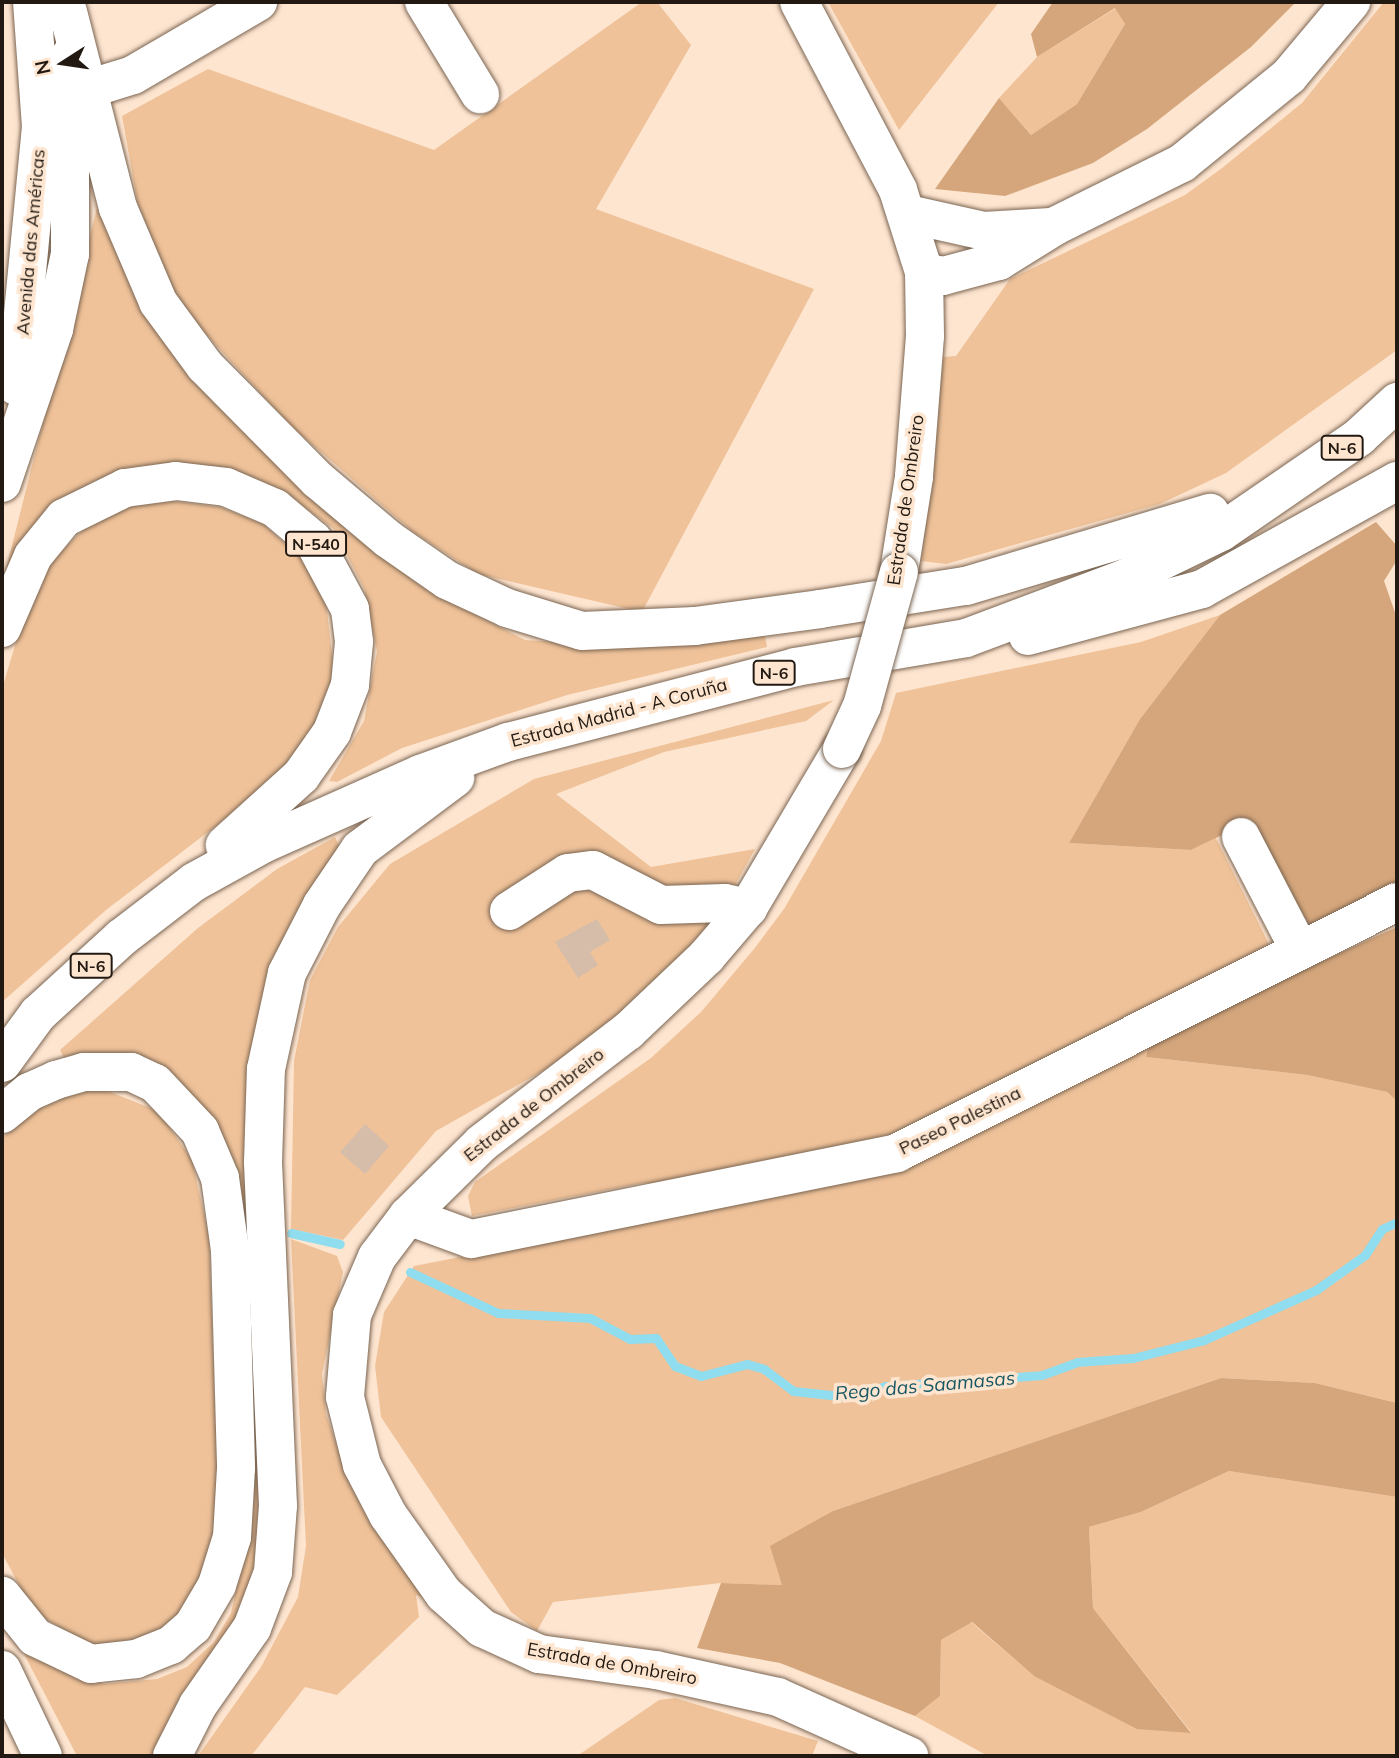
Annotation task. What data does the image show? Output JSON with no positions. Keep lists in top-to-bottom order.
{
  "streets": {
    "main road": [
      "Avenida das Américas",
      "N-6",
      "Estrada de Ombreiro",
      "N-540",
      "Estrada Madrid - A Coruña",
      "Paseo Palestina"
    ]
  },
  "crossings": [
    ["Estrada de Ombreiro", "Paseo Palestina"],
    ["N-540", "Estrada Madrid - A Coruña"]
  ],
  "water": ["Rego das Saamasas"],
  "north": "left"
}
